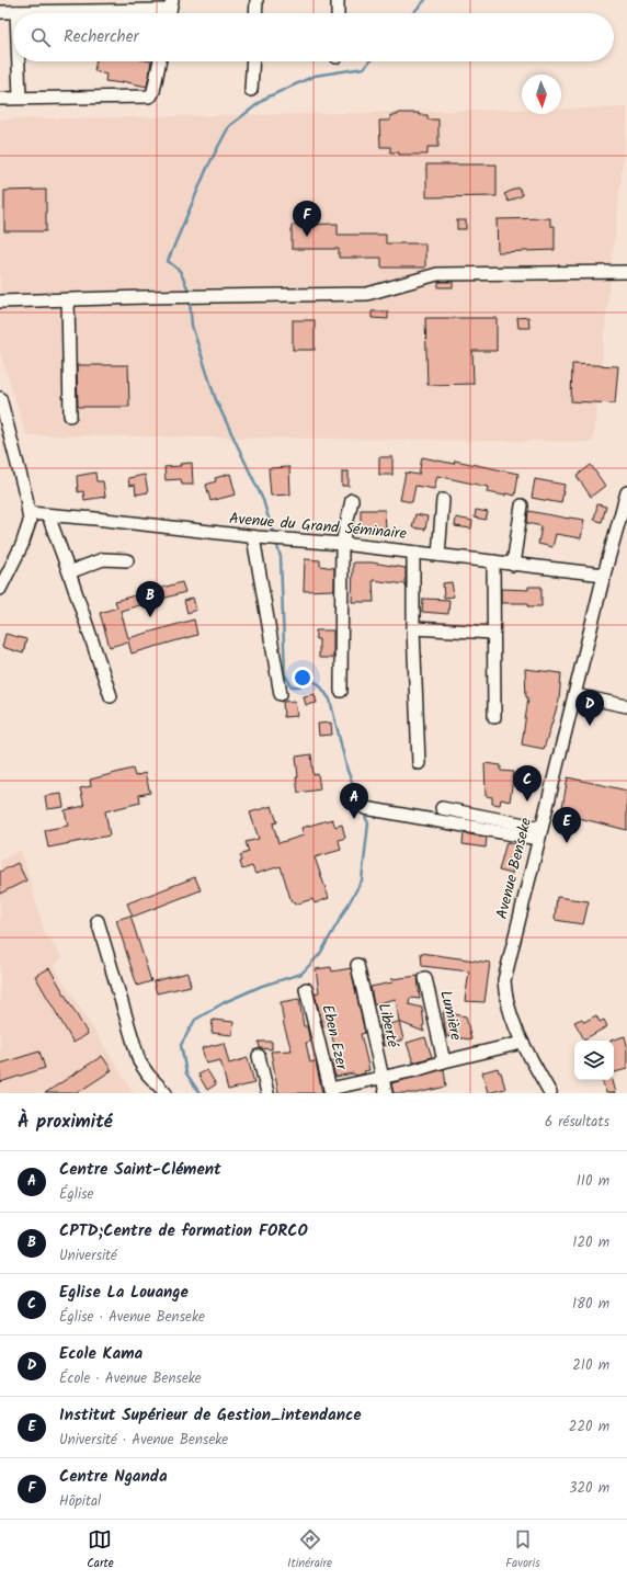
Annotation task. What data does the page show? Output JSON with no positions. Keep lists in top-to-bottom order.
{
  "streets": {
    "street": [
      "Avenue du Grand Séminaire",
      "Avenue Benseke",
      "Lumière",
      "Liberté",
      "Eben Ezer"
    ]
  },
  "crossings": [
    ["Avenue du Grand Séminaire", "Avenue Benseke"],
    ["Avenue Benseke", "Lumière"],
    ["Lumière", "Liberté"],
    ["Lumière", "Eben Ezer"]
  ],
  "north": "bottom",
  "page": {
    "search": "Rechercher",
    "pins": [
      "F",
      "B",
      "D",
      "C",
      "A",
      "E"
    ],
    "heading": ["À proximité", "6 résultats"],
    "list": [
      {
        "mark": "A",
        "name": "Centre Saint-Clément",
        "note": "Église",
        "value": "110 m"
      },
      {
        "mark": "B",
        "name": "CPTD;Centre de formation FORCO",
        "note": "Université",
        "value": "120 m"
      },
      {
        "mark": "C",
        "name": "Eglise La Louange",
        "note": "Église · Avenue Benseke",
        "value": "180 m"
      },
      {
        "mark": "D",
        "name": "Ecole Kama",
        "note": "École · Avenue Benseke",
        "value": "210 m"
      },
      {
        "mark": "E",
        "name": "Institut Supérieur de Gestion_intendance",
        "note": "Université · Avenue Benseke",
        "value": "220 m"
      },
      {
        "mark": "F",
        "name": "Centre Nganda",
        "note": "Hôpital",
        "value": "320 m"
      }
    ],
    "nav": ["Carte", "Itinéraire", "Favoris"]
  }
}
